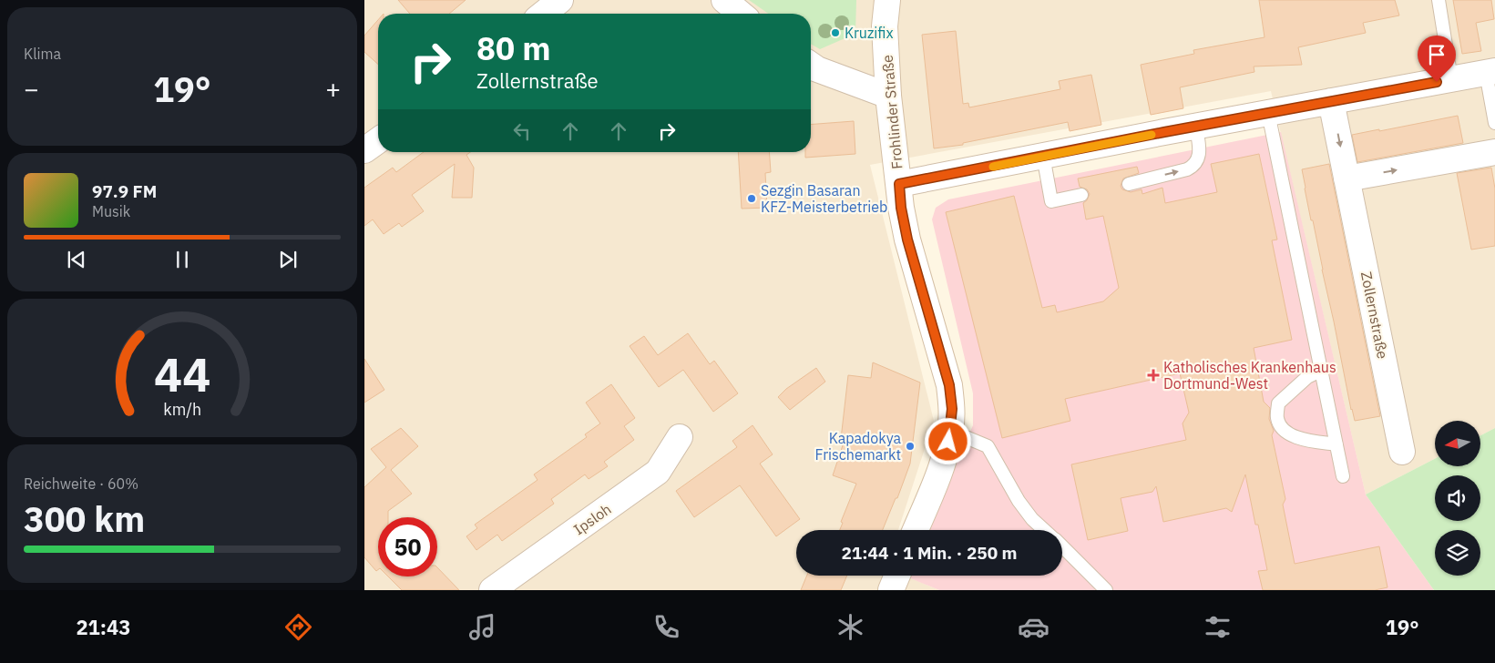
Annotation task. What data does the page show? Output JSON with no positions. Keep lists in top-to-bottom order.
{
  "streets": {
    "street": ["Frohlinder Straße", "Zollernstraße", "Ipsloh"]
  },
  "places": {
    "other": ["Kruzifix", "Sezgin Basaran KFZ-Meisterbetrieb", "Kapadokya Frischemarkt"],
    "health": ["Katholisches Krankenhaus Dortmund-West"]
  },
  "north": "left",
  "page": {
    "tile": [
      "Klima",
      ["Reichweite · 60%", "300 km"]
    ],
    "turn": ["80 m", "Zollernstraße"],
    "heat": ["−", "19°", "+"],
    "song": ["97.9 FM", "Musik"],
    "limit": "50",
    "trip": "21:44 · 1 Min. · 250 m",
    "tabs": ["21:43", "19°"],
    "gauge": ["44", "km/h"]
  }
}
